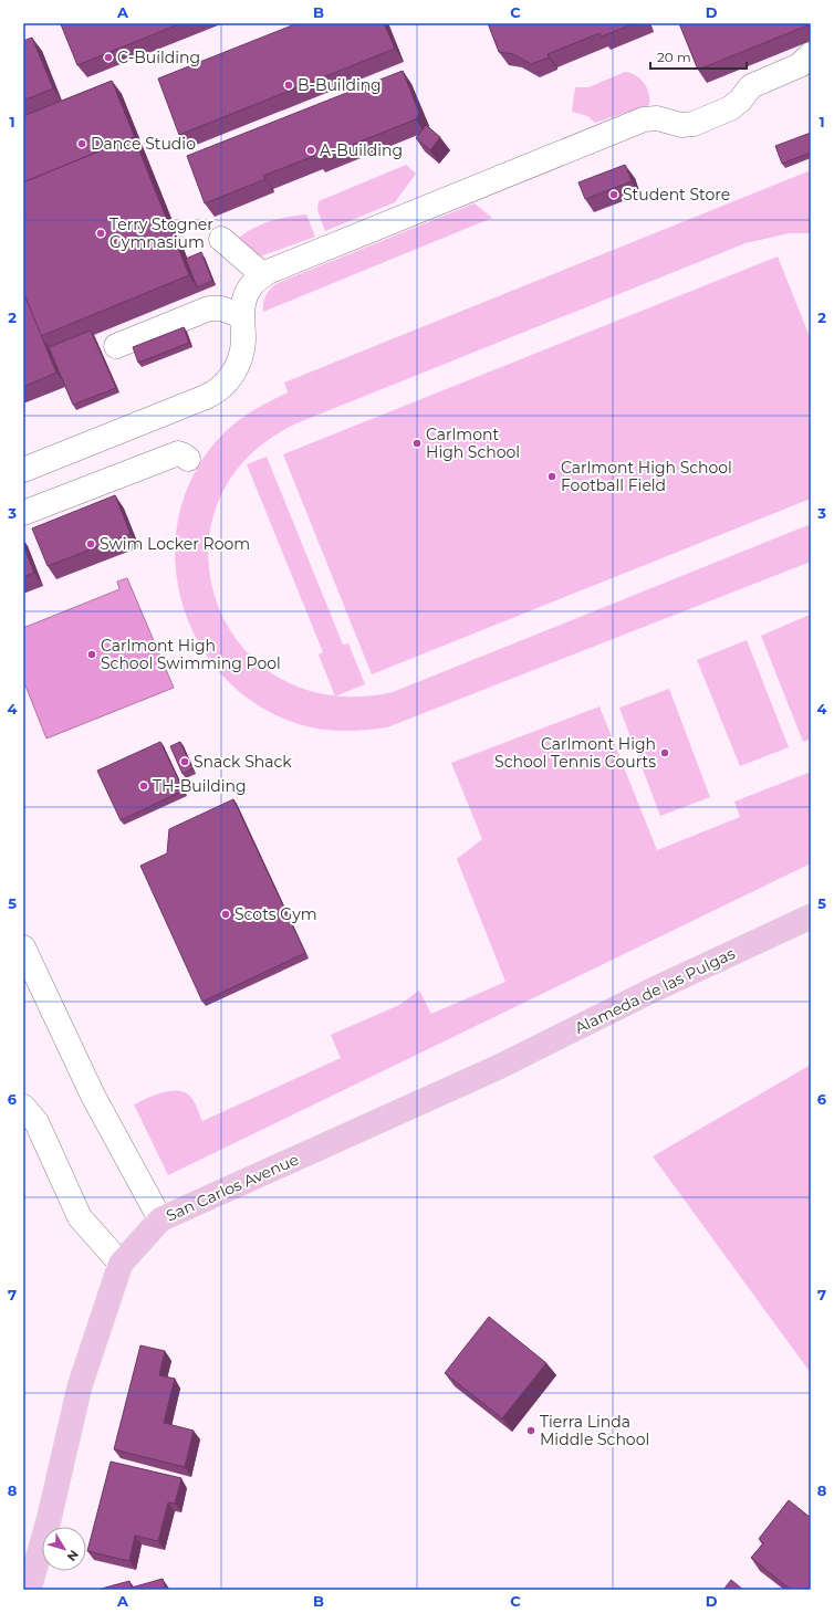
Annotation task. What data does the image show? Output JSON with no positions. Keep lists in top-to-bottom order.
{
  "streets": {
    "main road": ["Alameda de las Pulgas", "San Carlos Avenue"]
  },
  "crossings": [
    ["Alameda de las Pulgas", "San Carlos Avenue"]
  ],
  "places": [
    "C-Building",
    "B-Building",
    "Dance Studio",
    "A-Building",
    "Student Store",
    "Terry Stogner Gymnasium",
    "Carlmont High School",
    "Carlmont High School Football Field",
    "Swim Locker Room",
    "Carlmont High School Swimming Pool",
    "Carlmont High School Tennis Courts",
    "Snack Shack",
    "TH-Building",
    "Scots Gym",
    "Tierra Linda Middle School"
  ],
  "scale_bar": "20 m",
  "north": "bottom right",
  "grid": {
    "columns": [
      "A",
      "B",
      "C",
      "D"
    ],
    "rows": [
      "1",
      "2",
      "3",
      "4",
      "5",
      "6",
      "7",
      "8"
    ]
  }
}
